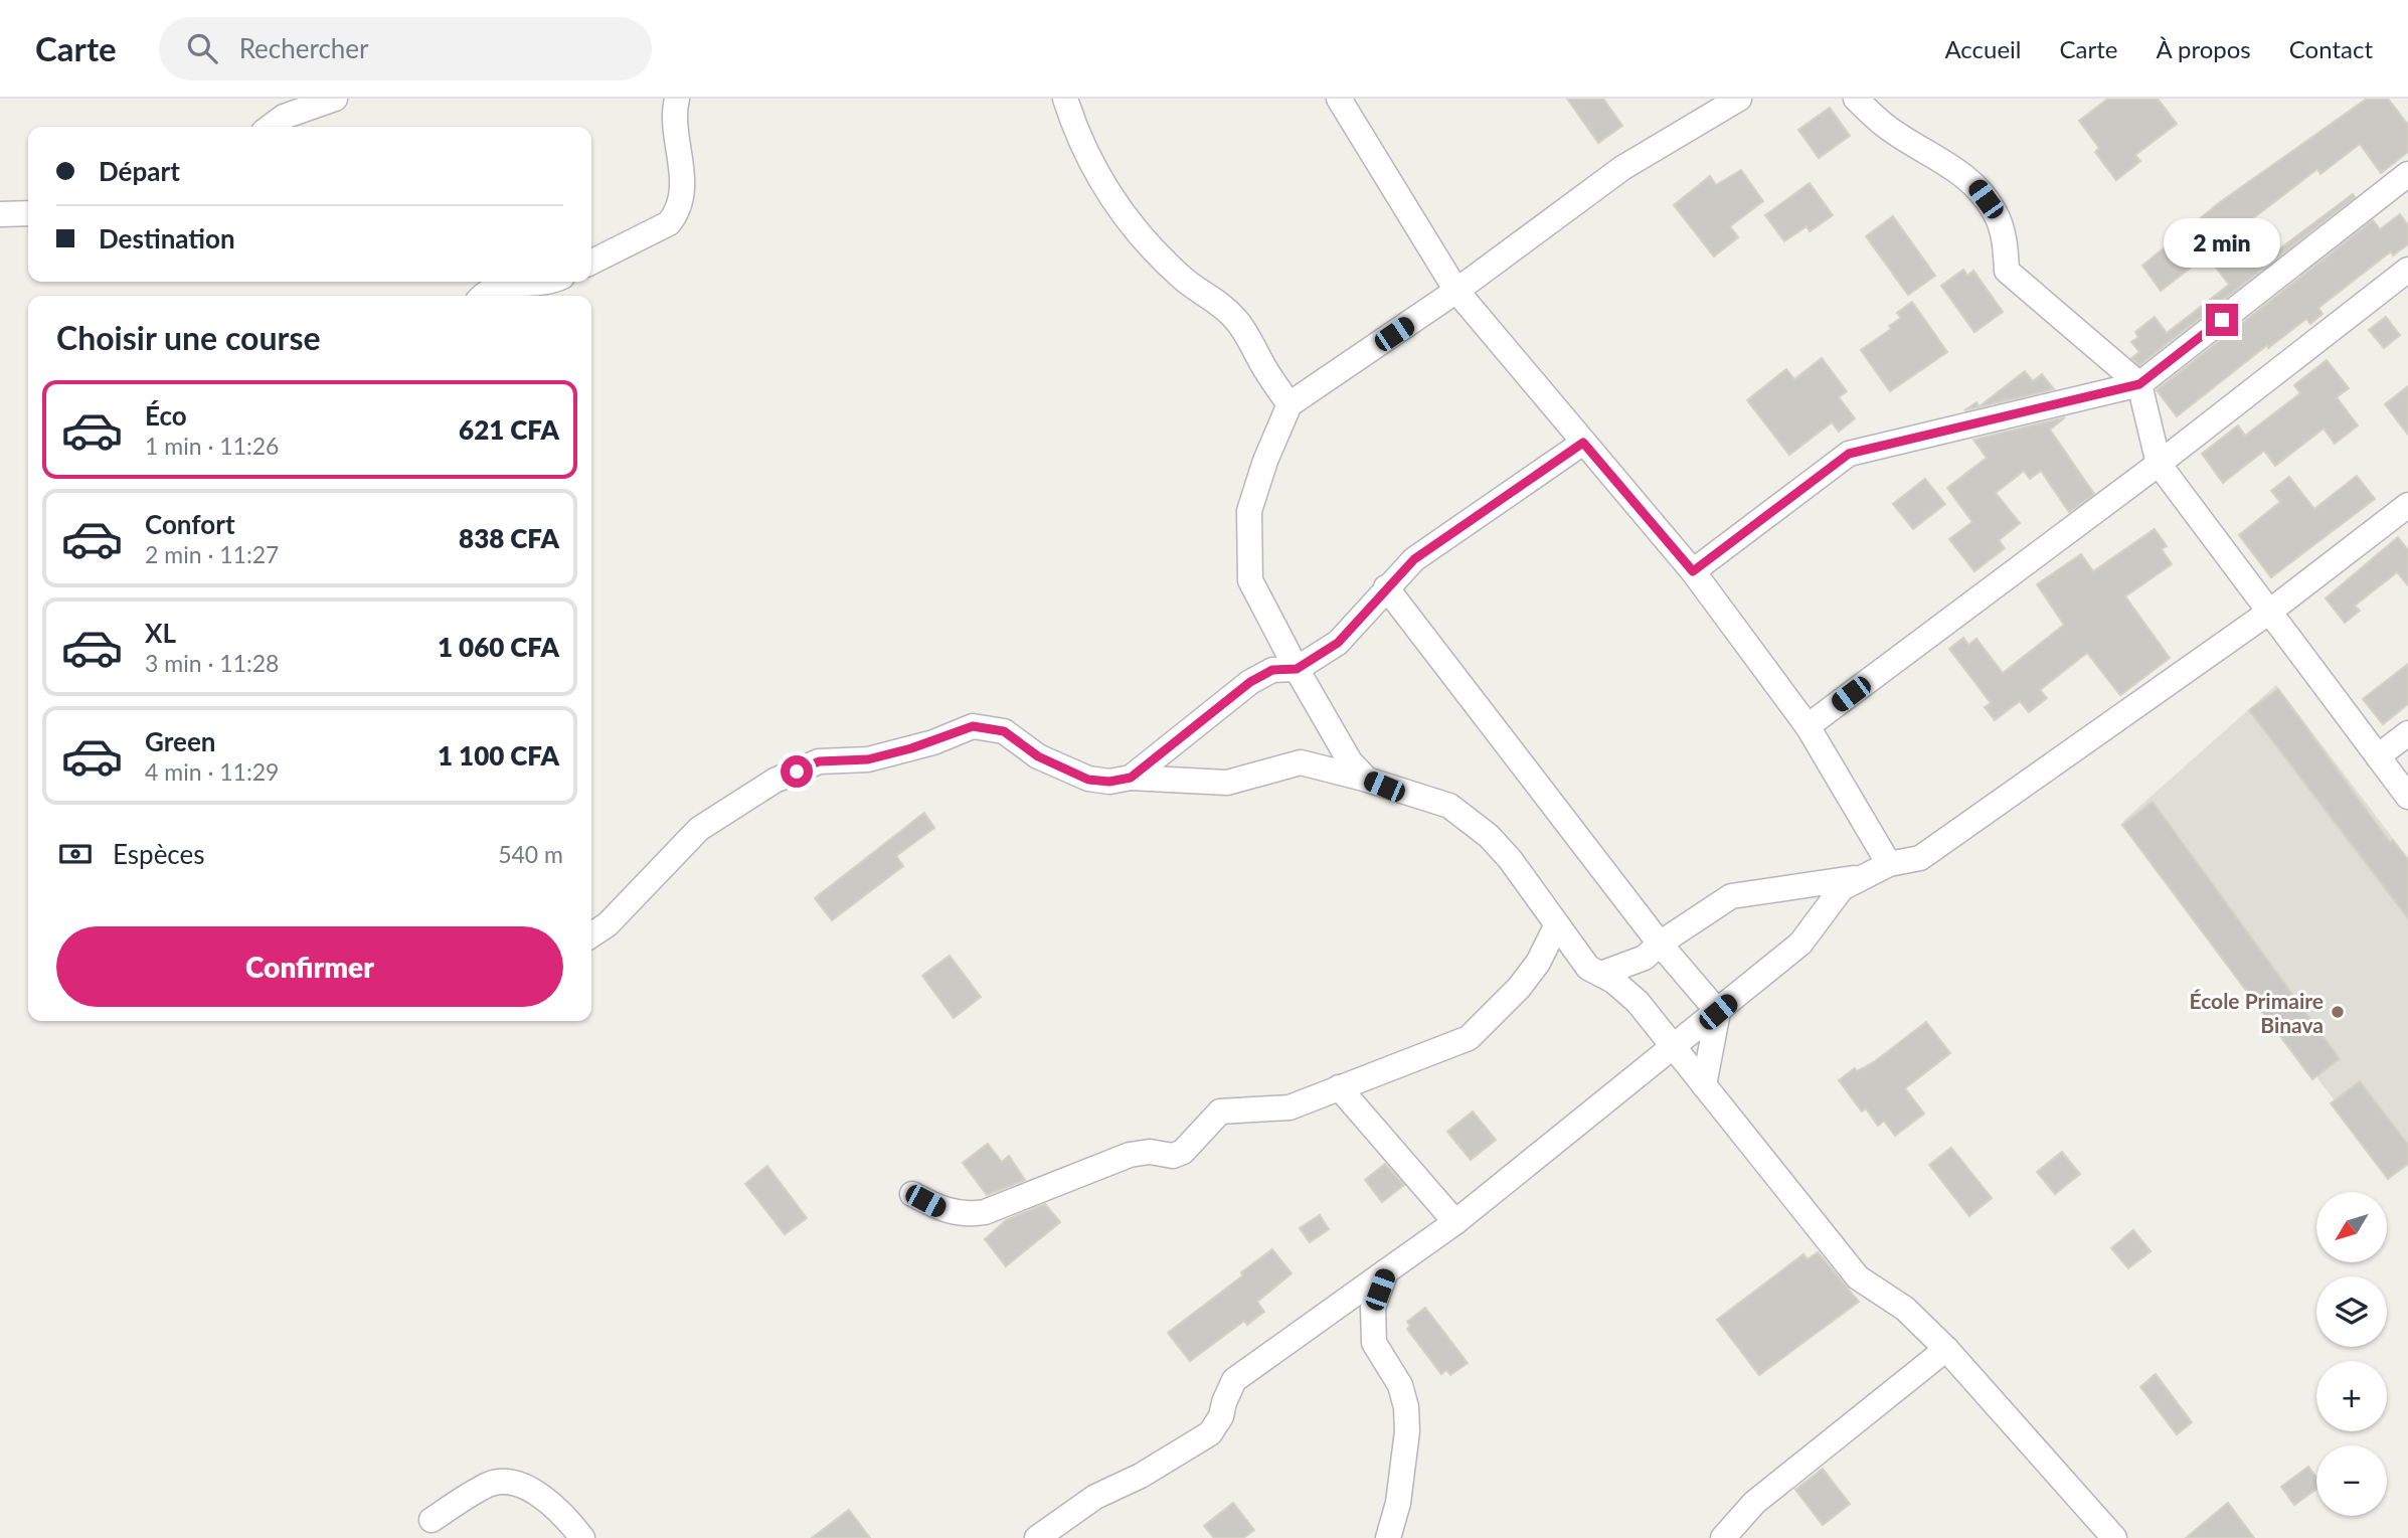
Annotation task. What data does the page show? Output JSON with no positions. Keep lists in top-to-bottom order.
{
  "places": ["École Primaire Binava"],
  "north": "bottom left",
  "page": {
    "header": "Carte",
    "search": "Rechercher",
    "nav": [
      "Accueil",
      "Carte",
      "À propos",
      "Contact"
    ],
    "banner": ["Départ", "Destination"],
    "bubble": "2 min",
    "heading": "Choisir une course",
    "list": [
      {
        "name": "Éco",
        "note": "1 min · 11:26",
        "value": "621 CFA"
      },
      {
        "name": "Confort",
        "note": "2 min · 11:27",
        "value": "838 CFA"
      },
      {
        "name": "XL",
        "note": "3 min · 11:28",
        "value": "1 060 CFA"
      },
      {
        "name": "Green",
        "note": "4 min · 11:29",
        "value": "1 100 CFA"
      }
    ],
    "pay": ["Espèces", "540 m"],
    "buttons": "Confirmer",
    "map_buttons": ["+", "−"]
  }
}
